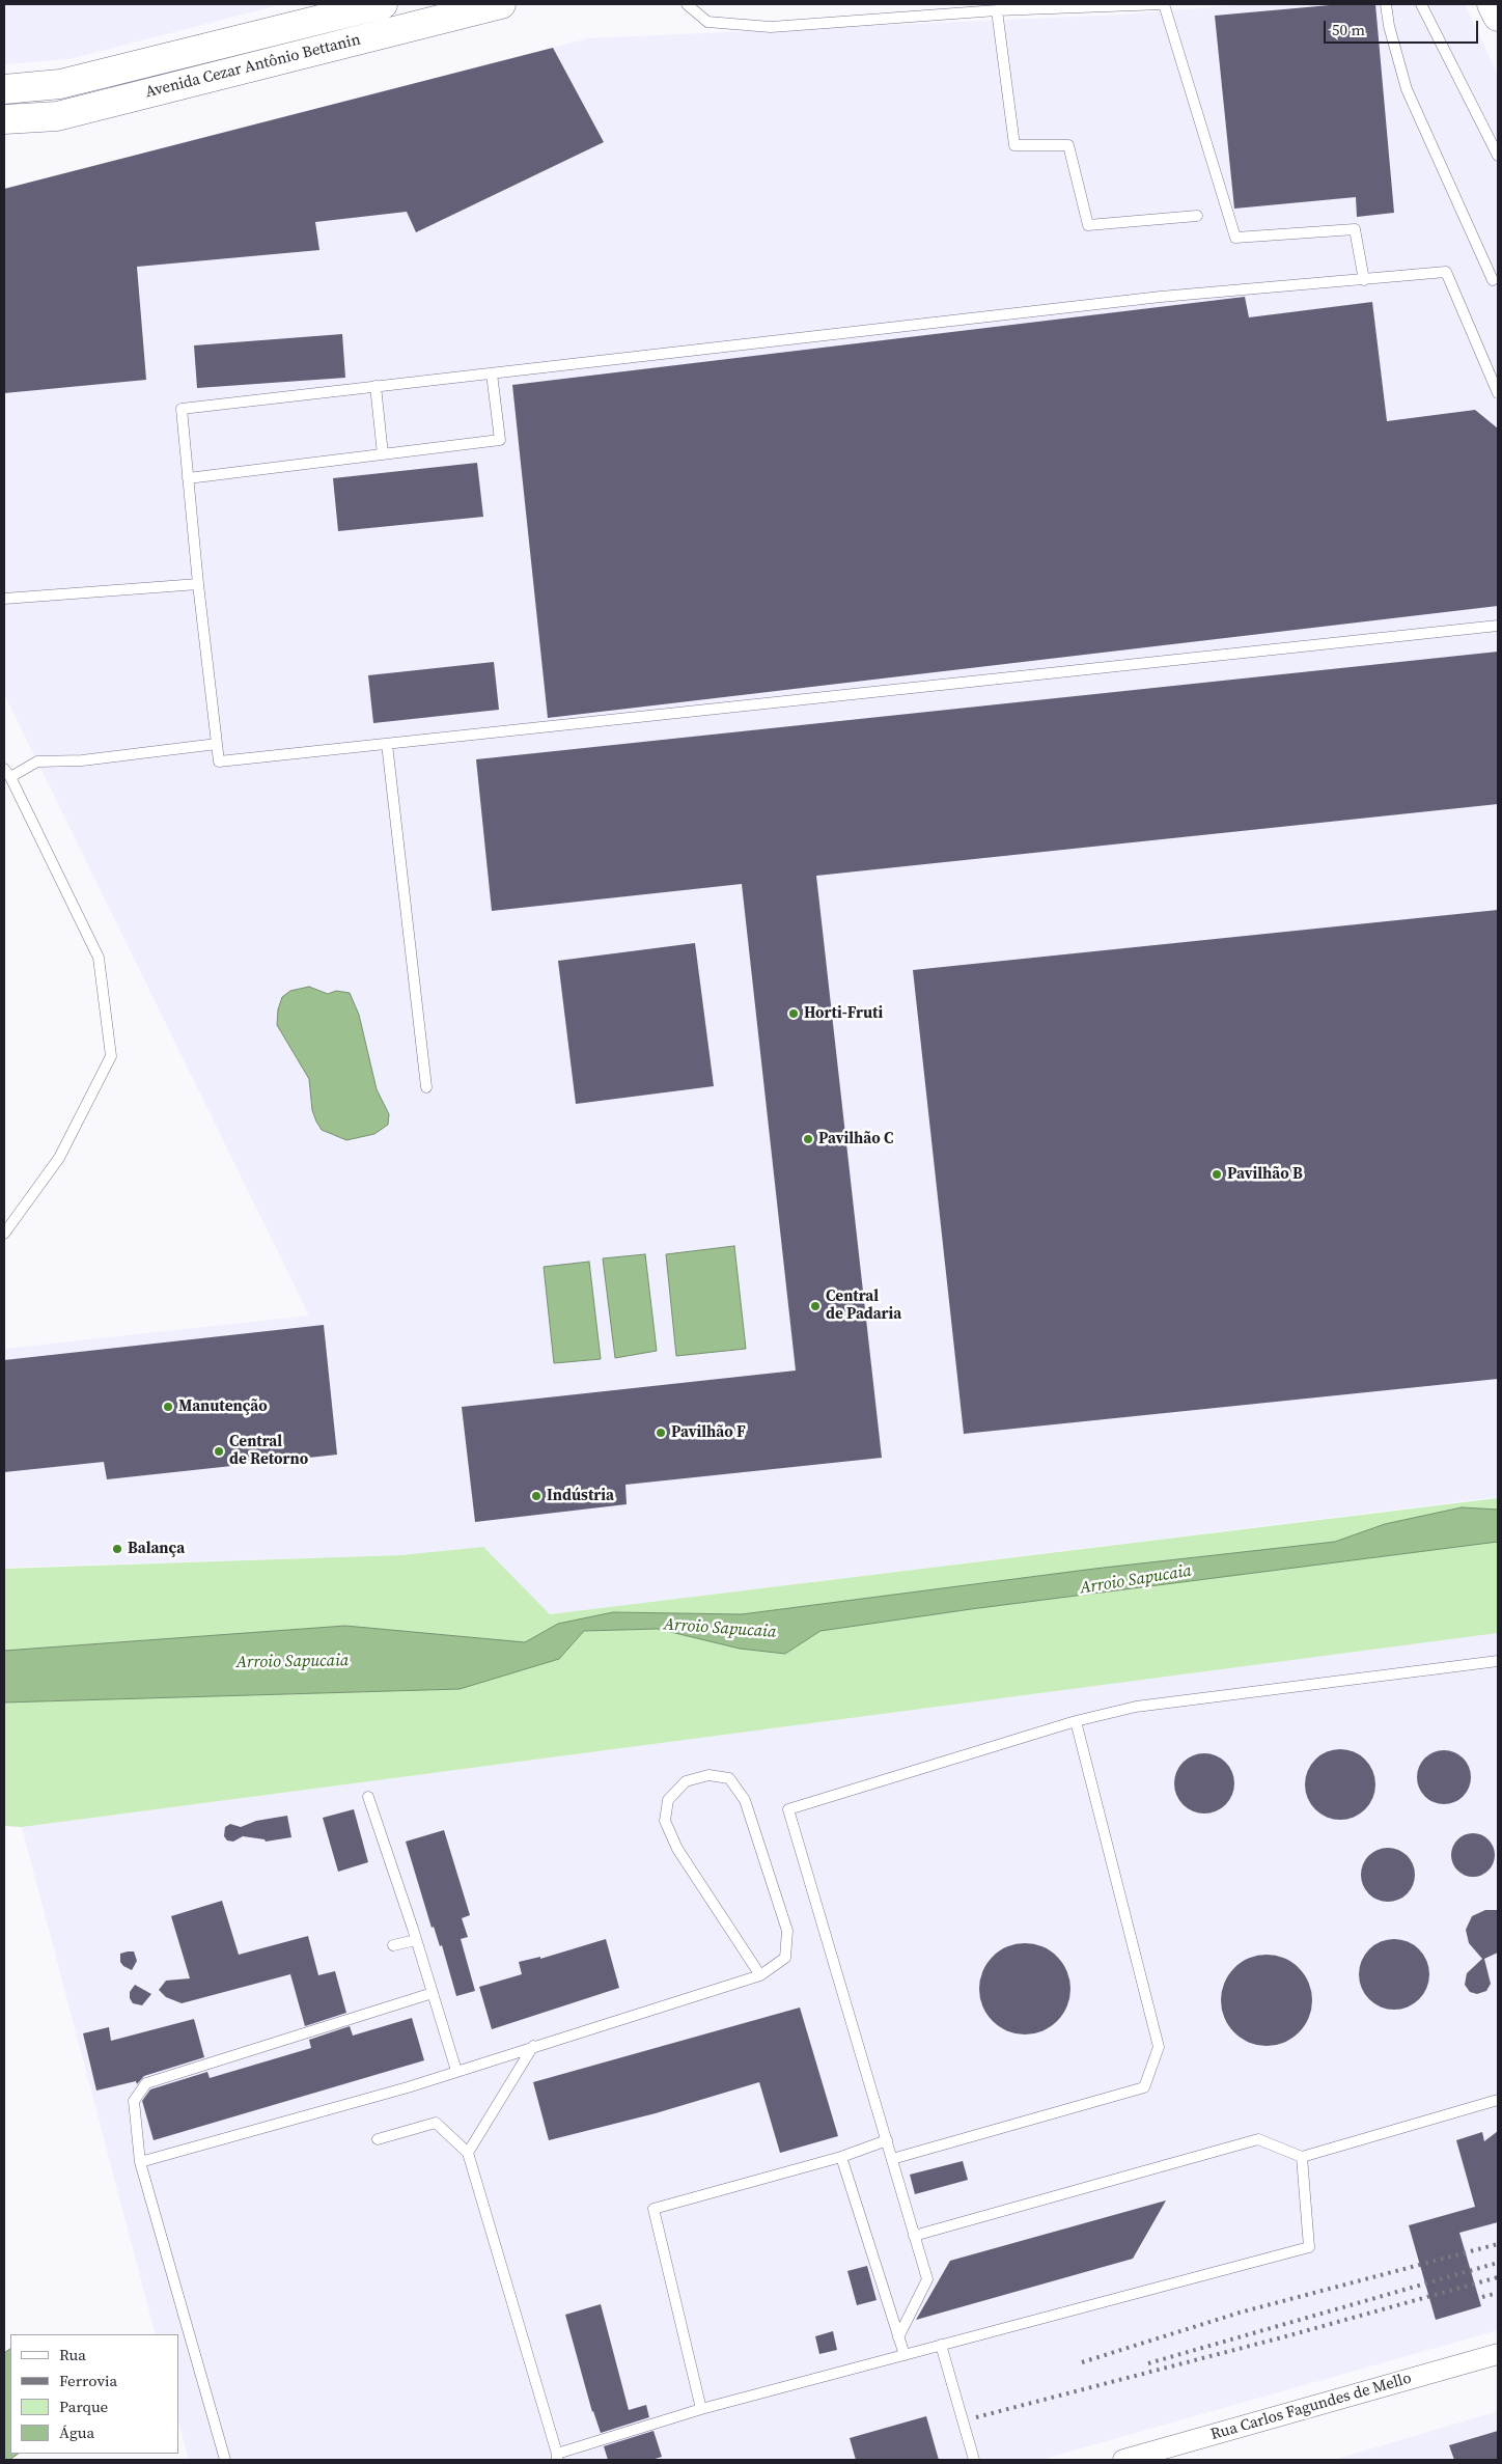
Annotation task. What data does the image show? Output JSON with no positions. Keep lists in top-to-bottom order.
{
  "streets": {
    "main road": ["Avenida Cezar Antônio Bettanin"],
    "street": ["Rua Carlos Fagundes de Mello"]
  },
  "water": ["Arroio Sapucaia"],
  "places": [
    "Horti-Fruti",
    "Pavilhão C",
    "Pavilhão B",
    "Central de Padaria",
    "Manutenção",
    "Pavilhão F",
    "Central de Retorno",
    "Indústria",
    "Balança"
  ],
  "legend": [
    "Rua",
    "Ferrovia",
    "Parque",
    "Água"
  ],
  "scale_bar": "50 m"
}
